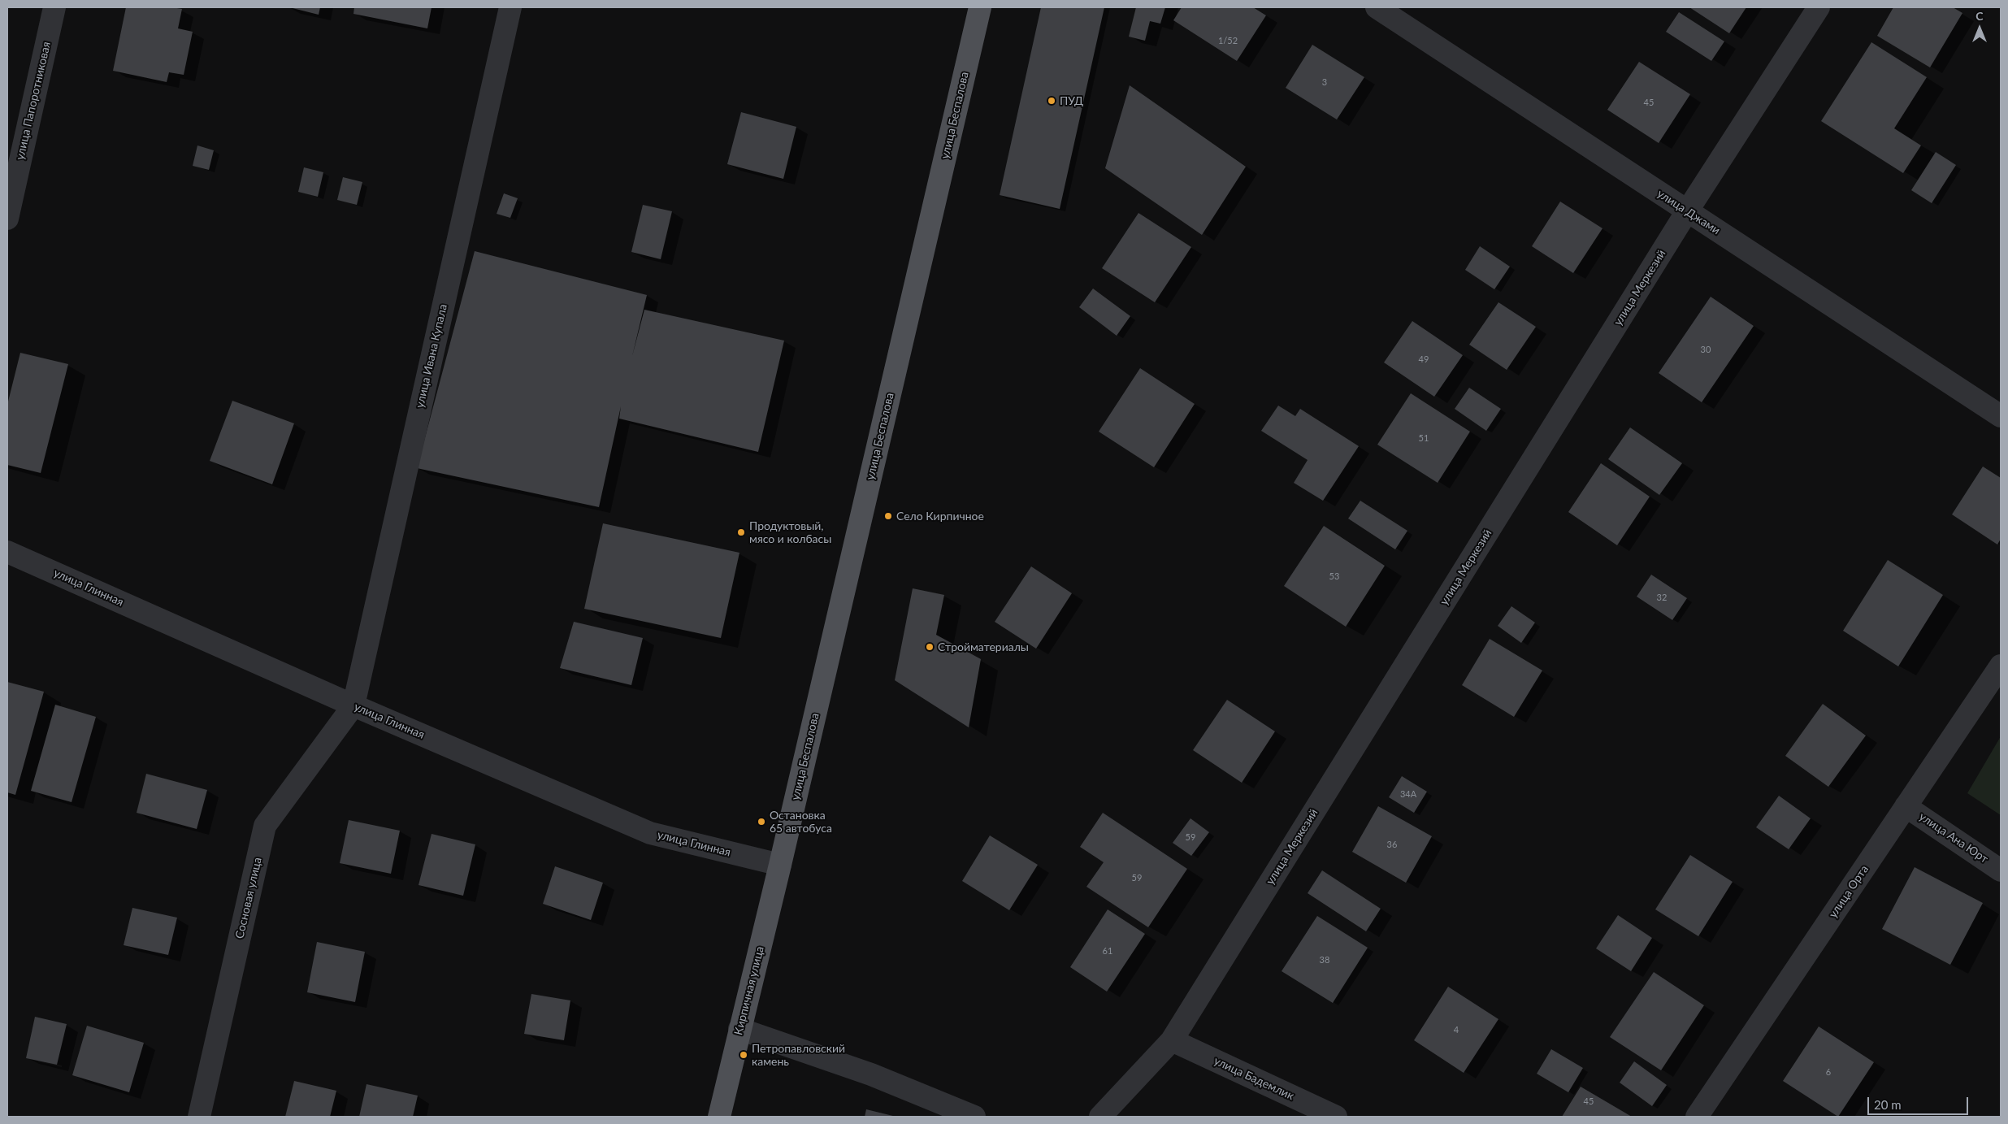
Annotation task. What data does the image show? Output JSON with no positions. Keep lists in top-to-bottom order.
{
  "streets": {
    "main road": ["улица Беспалова", "Кирпичная улица"],
    "street": [
      "улица Папоротниковая",
      "улица Джами",
      "улица Меркезий",
      "улица Ивана Купала",
      "улица Глинная",
      "улица Ана Юрт",
      "улица Орта",
      "Сосновая улица",
      "улица Бадемлик"
    ]
  },
  "crossings": [
    ["улица Беспалова", "улица Глинная"],
    ["улица Беспалова", "Кирпичная улица"],
    ["улица Джами", "улица Меркезий"],
    ["улица Меркезий", "улица Бадемлик"],
    ["улица Ивана Купала", "улица Глинная"],
    ["улица Ивана Купала", "Сосновая улица"],
    ["улица Глинная", "Сосновая улица"],
    ["улица Глинная", "Кирпичная улица"],
    ["улица Ана Юрт", "улица Орта"]
  ],
  "places": [
    "ПУД",
    "Село Кирпичное",
    "Продуктовый, мясо и колбасы",
    "Стройматериалы",
    "Остановка 65 автобуса",
    "Петропавловский камень"
  ],
  "house_numbers": [
    "1/52",
    "3",
    "45",
    "30",
    "49",
    "51",
    "53",
    "32",
    "34А",
    "59",
    "36",
    "59",
    "61",
    "38",
    "4",
    "6",
    "45"
  ],
  "scale_bar": "20 m",
  "north": "top"
}
